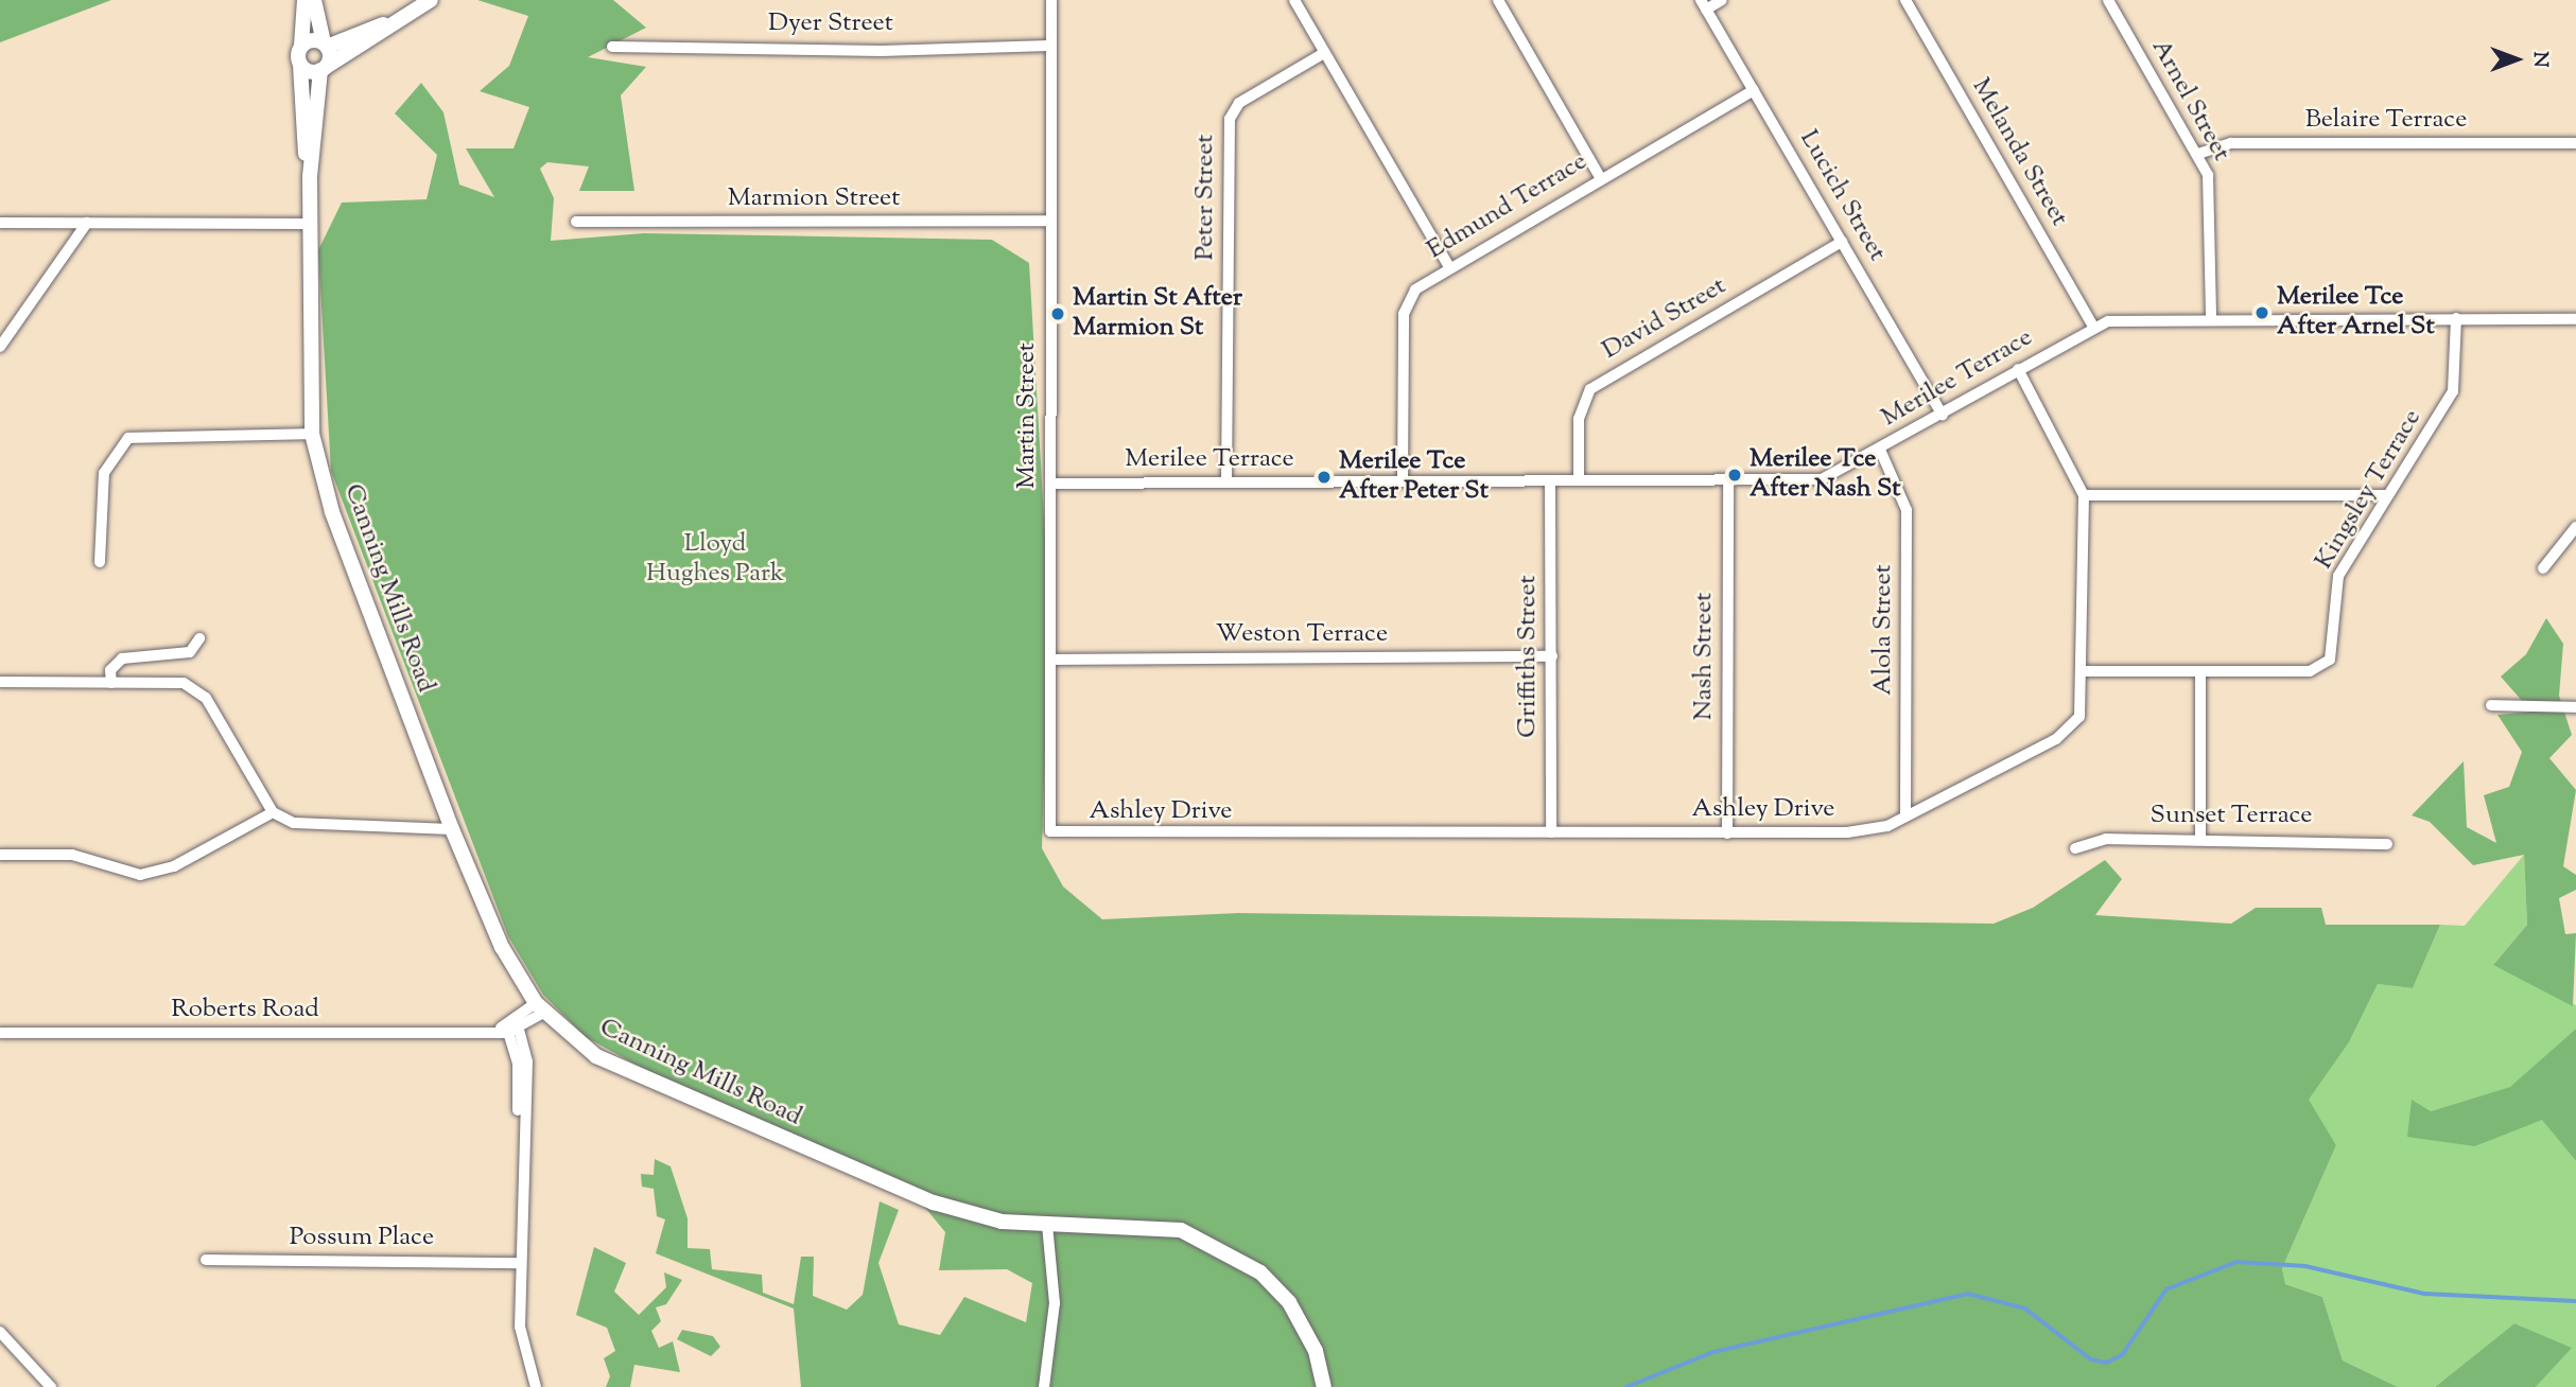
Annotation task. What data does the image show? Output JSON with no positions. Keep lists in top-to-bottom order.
{
  "streets": {
    "main road": ["Canning Mills Road"],
    "street": [
      "Dyer Street",
      "Arnel Street",
      "Belaire Terrace",
      "Melanda Street",
      "Lucich Street",
      "Peter Street",
      "Marmion Street",
      "Edmund Terrace",
      "David Street",
      "Merilee Terrace",
      "Martin Street",
      "Kingsley Terrace",
      "Alola Street",
      "Weston Terrace",
      "Griffiths Street",
      "Nash Street",
      "Ashley Drive",
      "Sunset Terrace",
      "Roberts Road",
      "Possum Place"
    ]
  },
  "crossings": [
    ["Dyer Street", "Martin Street"],
    ["Arnel Street", "Belaire Terrace"],
    ["Arnel Street", "Merilee Terrace"],
    ["Melanda Street", "Merilee Terrace"],
    ["Lucich Street", "Edmund Terrace"],
    ["Lucich Street", "David Street"],
    ["Lucich Street", "Merilee Terrace"],
    ["Peter Street", "Merilee Terrace"],
    ["Marmion Street", "Martin Street"],
    ["Edmund Terrace", "Merilee Terrace"],
    ["David Street", "Merilee Terrace"],
    ["Merilee Terrace", "Martin Street"],
    ["Merilee Terrace", "Kingsley Terrace"],
    ["Merilee Terrace", "Alola Street"],
    ["Merilee Terrace", "Griffiths Street"],
    ["Merilee Terrace", "Nash Street"],
    ["Merilee Terrace", "Ashley Drive"],
    ["Martin Street", "Weston Terrace"],
    ["Martin Street", "Ashley Drive"],
    ["Kingsley Terrace", "Ashley Drive"],
    ["Canning Mills Road", "Roberts Road"],
    ["Alola Street", "Ashley Drive"],
    ["Weston Terrace", "Griffiths Street"],
    ["Griffiths Street", "Ashley Drive"],
    ["Nash Street", "Ashley Drive"]
  ],
  "parks": ["Lloyd Hughes Park"],
  "places": [
    "Merilee Tce After Arnel St",
    "Martin St After Marmion St",
    "Merilee Tce After Nash St",
    "Merilee Tce After Peter St"
  ],
  "north": "right"
}
